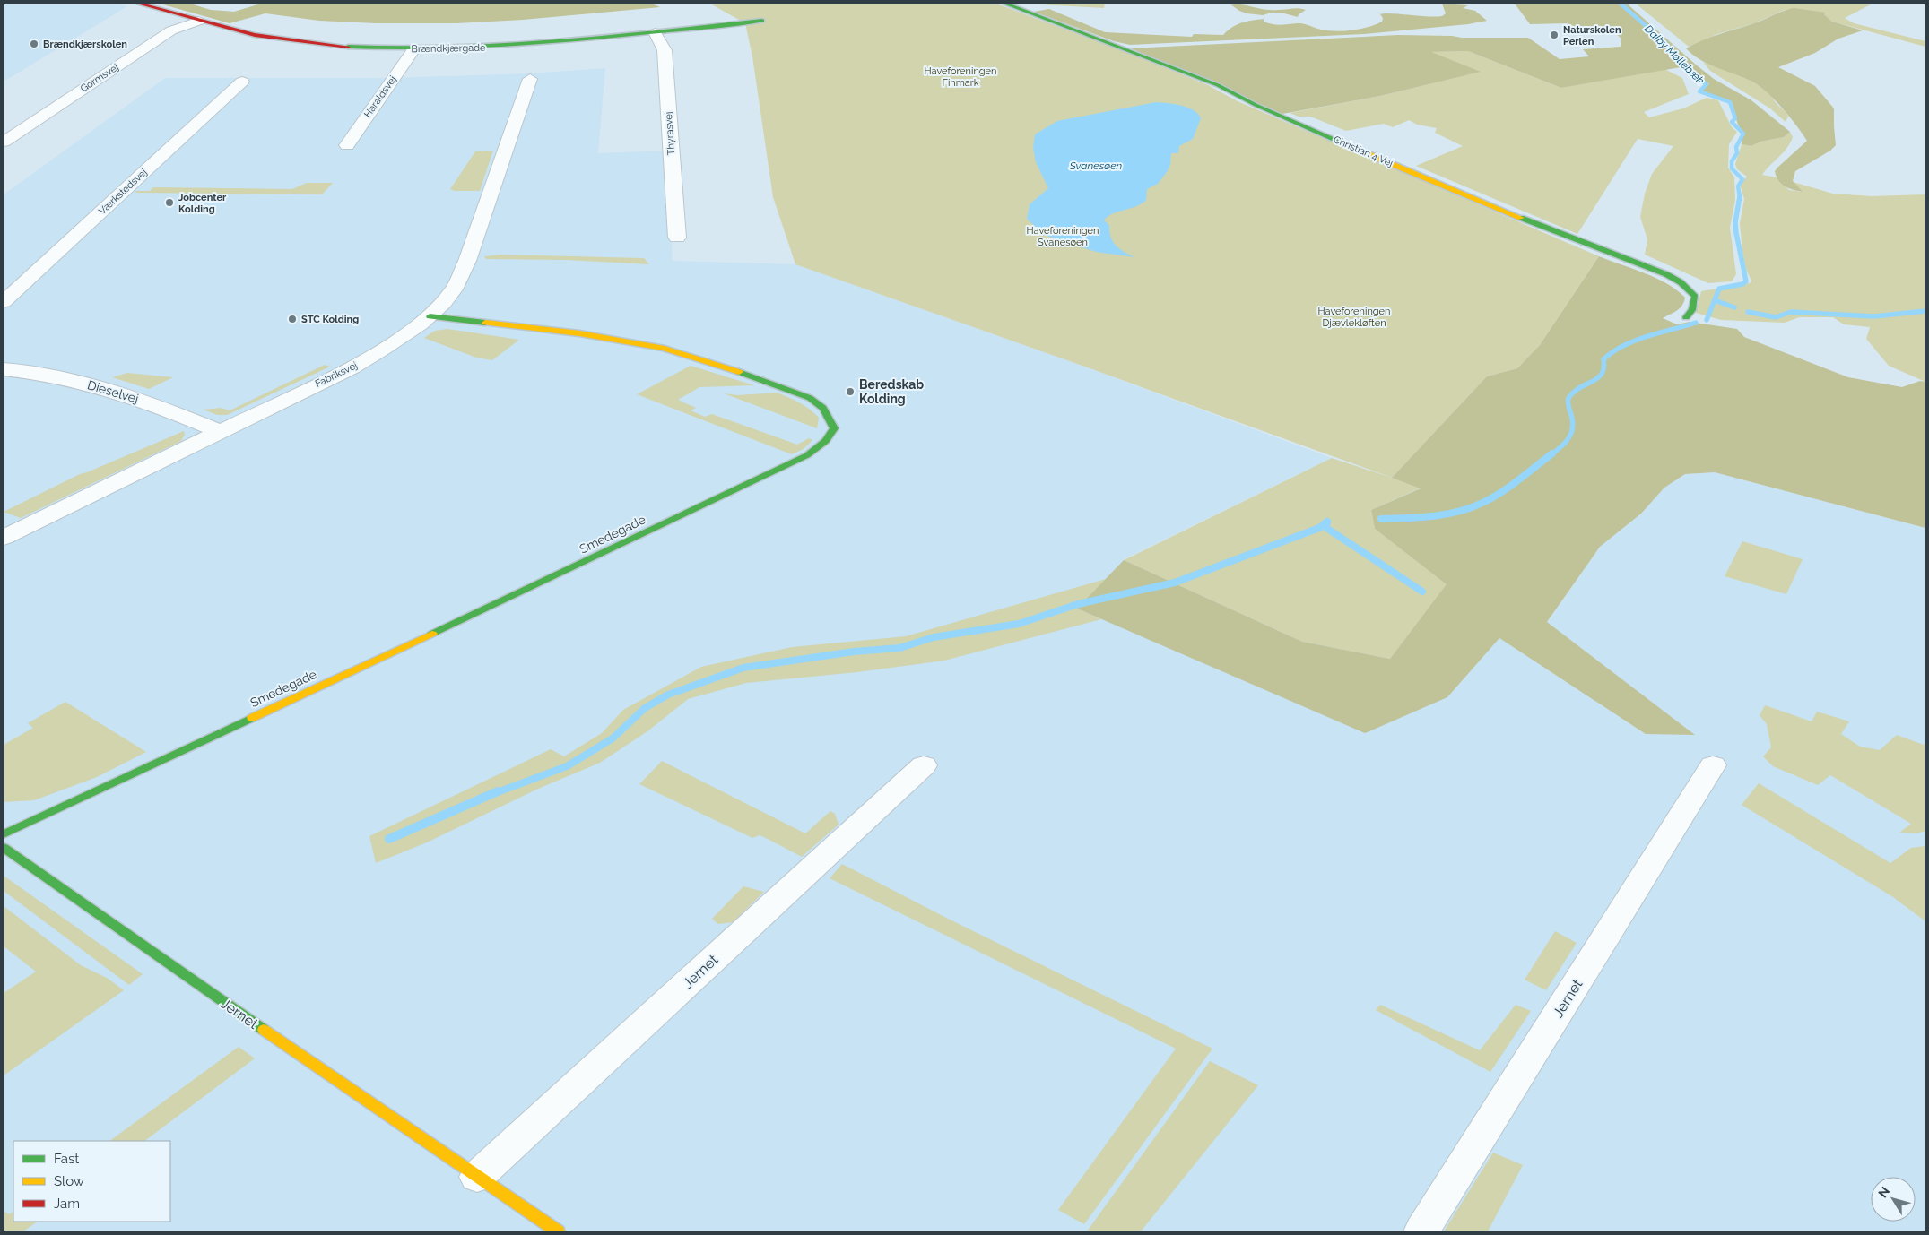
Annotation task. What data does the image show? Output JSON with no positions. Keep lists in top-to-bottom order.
{
  "streets": {
    "street": [
      "Brændkjærgade",
      "Gormsvej",
      "Haraldsvej",
      "Thyrasvej",
      "Christian 4 Vej",
      "Værkstedsvej",
      "Fabriksvej",
      "Dieselvej",
      "Smedegade",
      "Jernet"
    ]
  },
  "crossings": [
    ["Brændkjærgade", "Gormsvej"],
    ["Brændkjærgade", "Haraldsvej"],
    ["Brændkjærgade", "Thyrasvej"],
    ["Fabriksvej", "Dieselvej"],
    ["Fabriksvej", "Smedegade"]
  ],
  "water": ["Dalby Møllebæk", "Svanesøen"],
  "parks": ["Haveforeningen Finmark", "Haveforeningen Svanesøen", "Haveforeningen Djævlekløften"],
  "places": [
    "Naturskolen Perlen",
    "Brændkjærskolen",
    "Jobcenter Kolding",
    "STC Kolding",
    "Beredskab Kolding"
  ],
  "legend": ["Fast", "Slow", "Jam"],
  "north": "top left"
}
